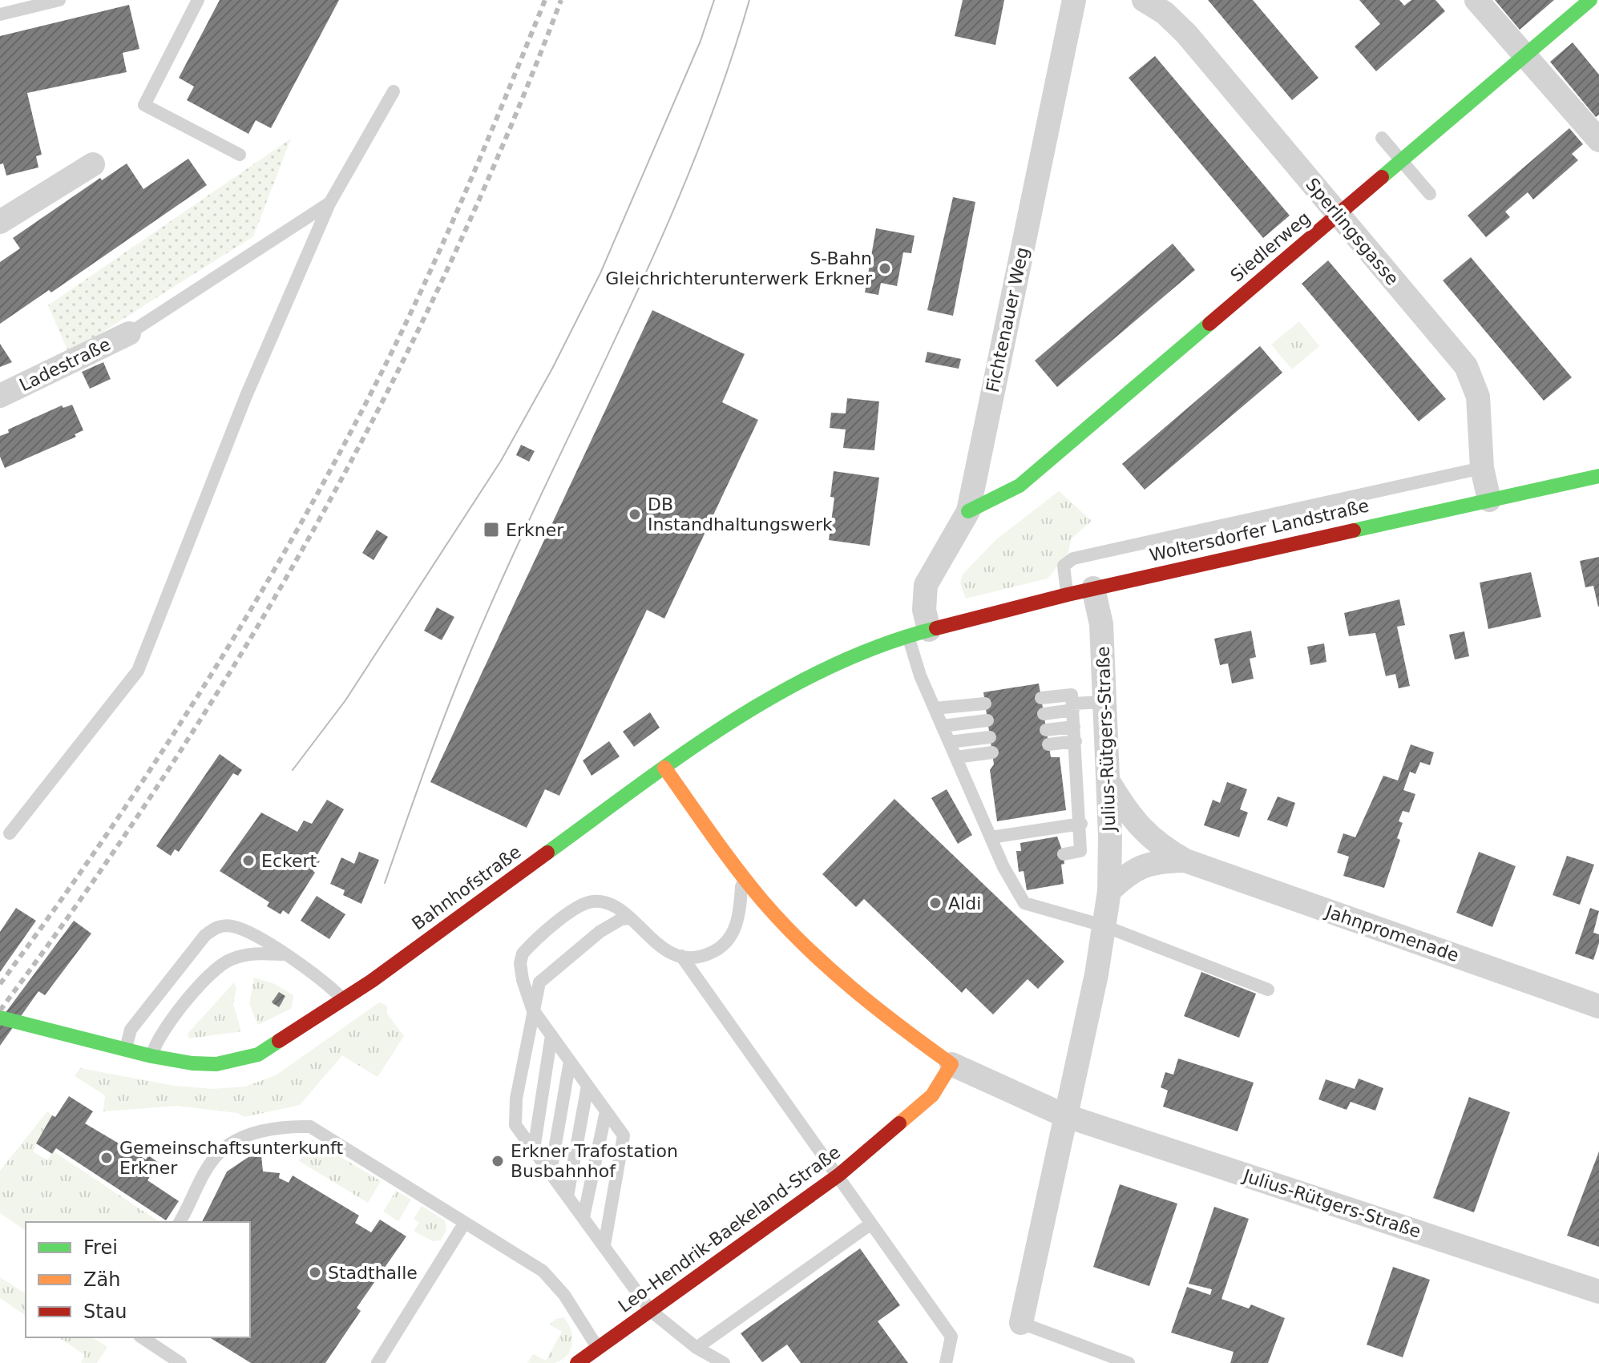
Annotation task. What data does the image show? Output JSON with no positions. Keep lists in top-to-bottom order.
{
  "streets": {
    "main road": [
      "Siedlerweg",
      "Woltersdorfer Landstraße",
      "Julius-Rütgers-Straße",
      "Bahnhofstraße",
      "Leo-Hendrik-Baekeland-Straße"
    ],
    "street": [
      "Sperlingsgasse",
      "Fichtenauer Weg",
      "Ladestraße",
      "Jahnpromenade"
    ]
  },
  "crossings": [
    ["Sperlingsgasse", "Siedlerweg"],
    ["Sperlingsgasse", "Woltersdorfer Landstraße"],
    ["Siedlerweg", "Fichtenauer Weg"],
    ["Fichtenauer Weg", "Woltersdorfer Landstraße"],
    ["Fichtenauer Weg", "Bahnhofstraße"],
    ["Woltersdorfer Landstraße", "Julius-Rütgers-Straße"],
    ["Woltersdorfer Landstraße", "Bahnhofstraße"],
    ["Julius-Rütgers-Straße", "Bahnhofstraße"],
    ["Julius-Rütgers-Straße", "Jahnpromenade"],
    ["Julius-Rütgers-Straße", "Leo-Hendrik-Baekeland-Straße"]
  ],
  "places": {
    "other": [
      "S-Bahn Gleichrichterunterwerk Erkner",
      "DB Instandhaltungswerk",
      "Eckert",
      "Aldi",
      "Gemeinschaftsunterkunft Erkner",
      "Erkner Trafostation Busbahnhof",
      "Stadthalle"
    ],
    "transit": ["Erkner"]
  },
  "legend": ["Frei", "Zäh", "Stau"]
}
